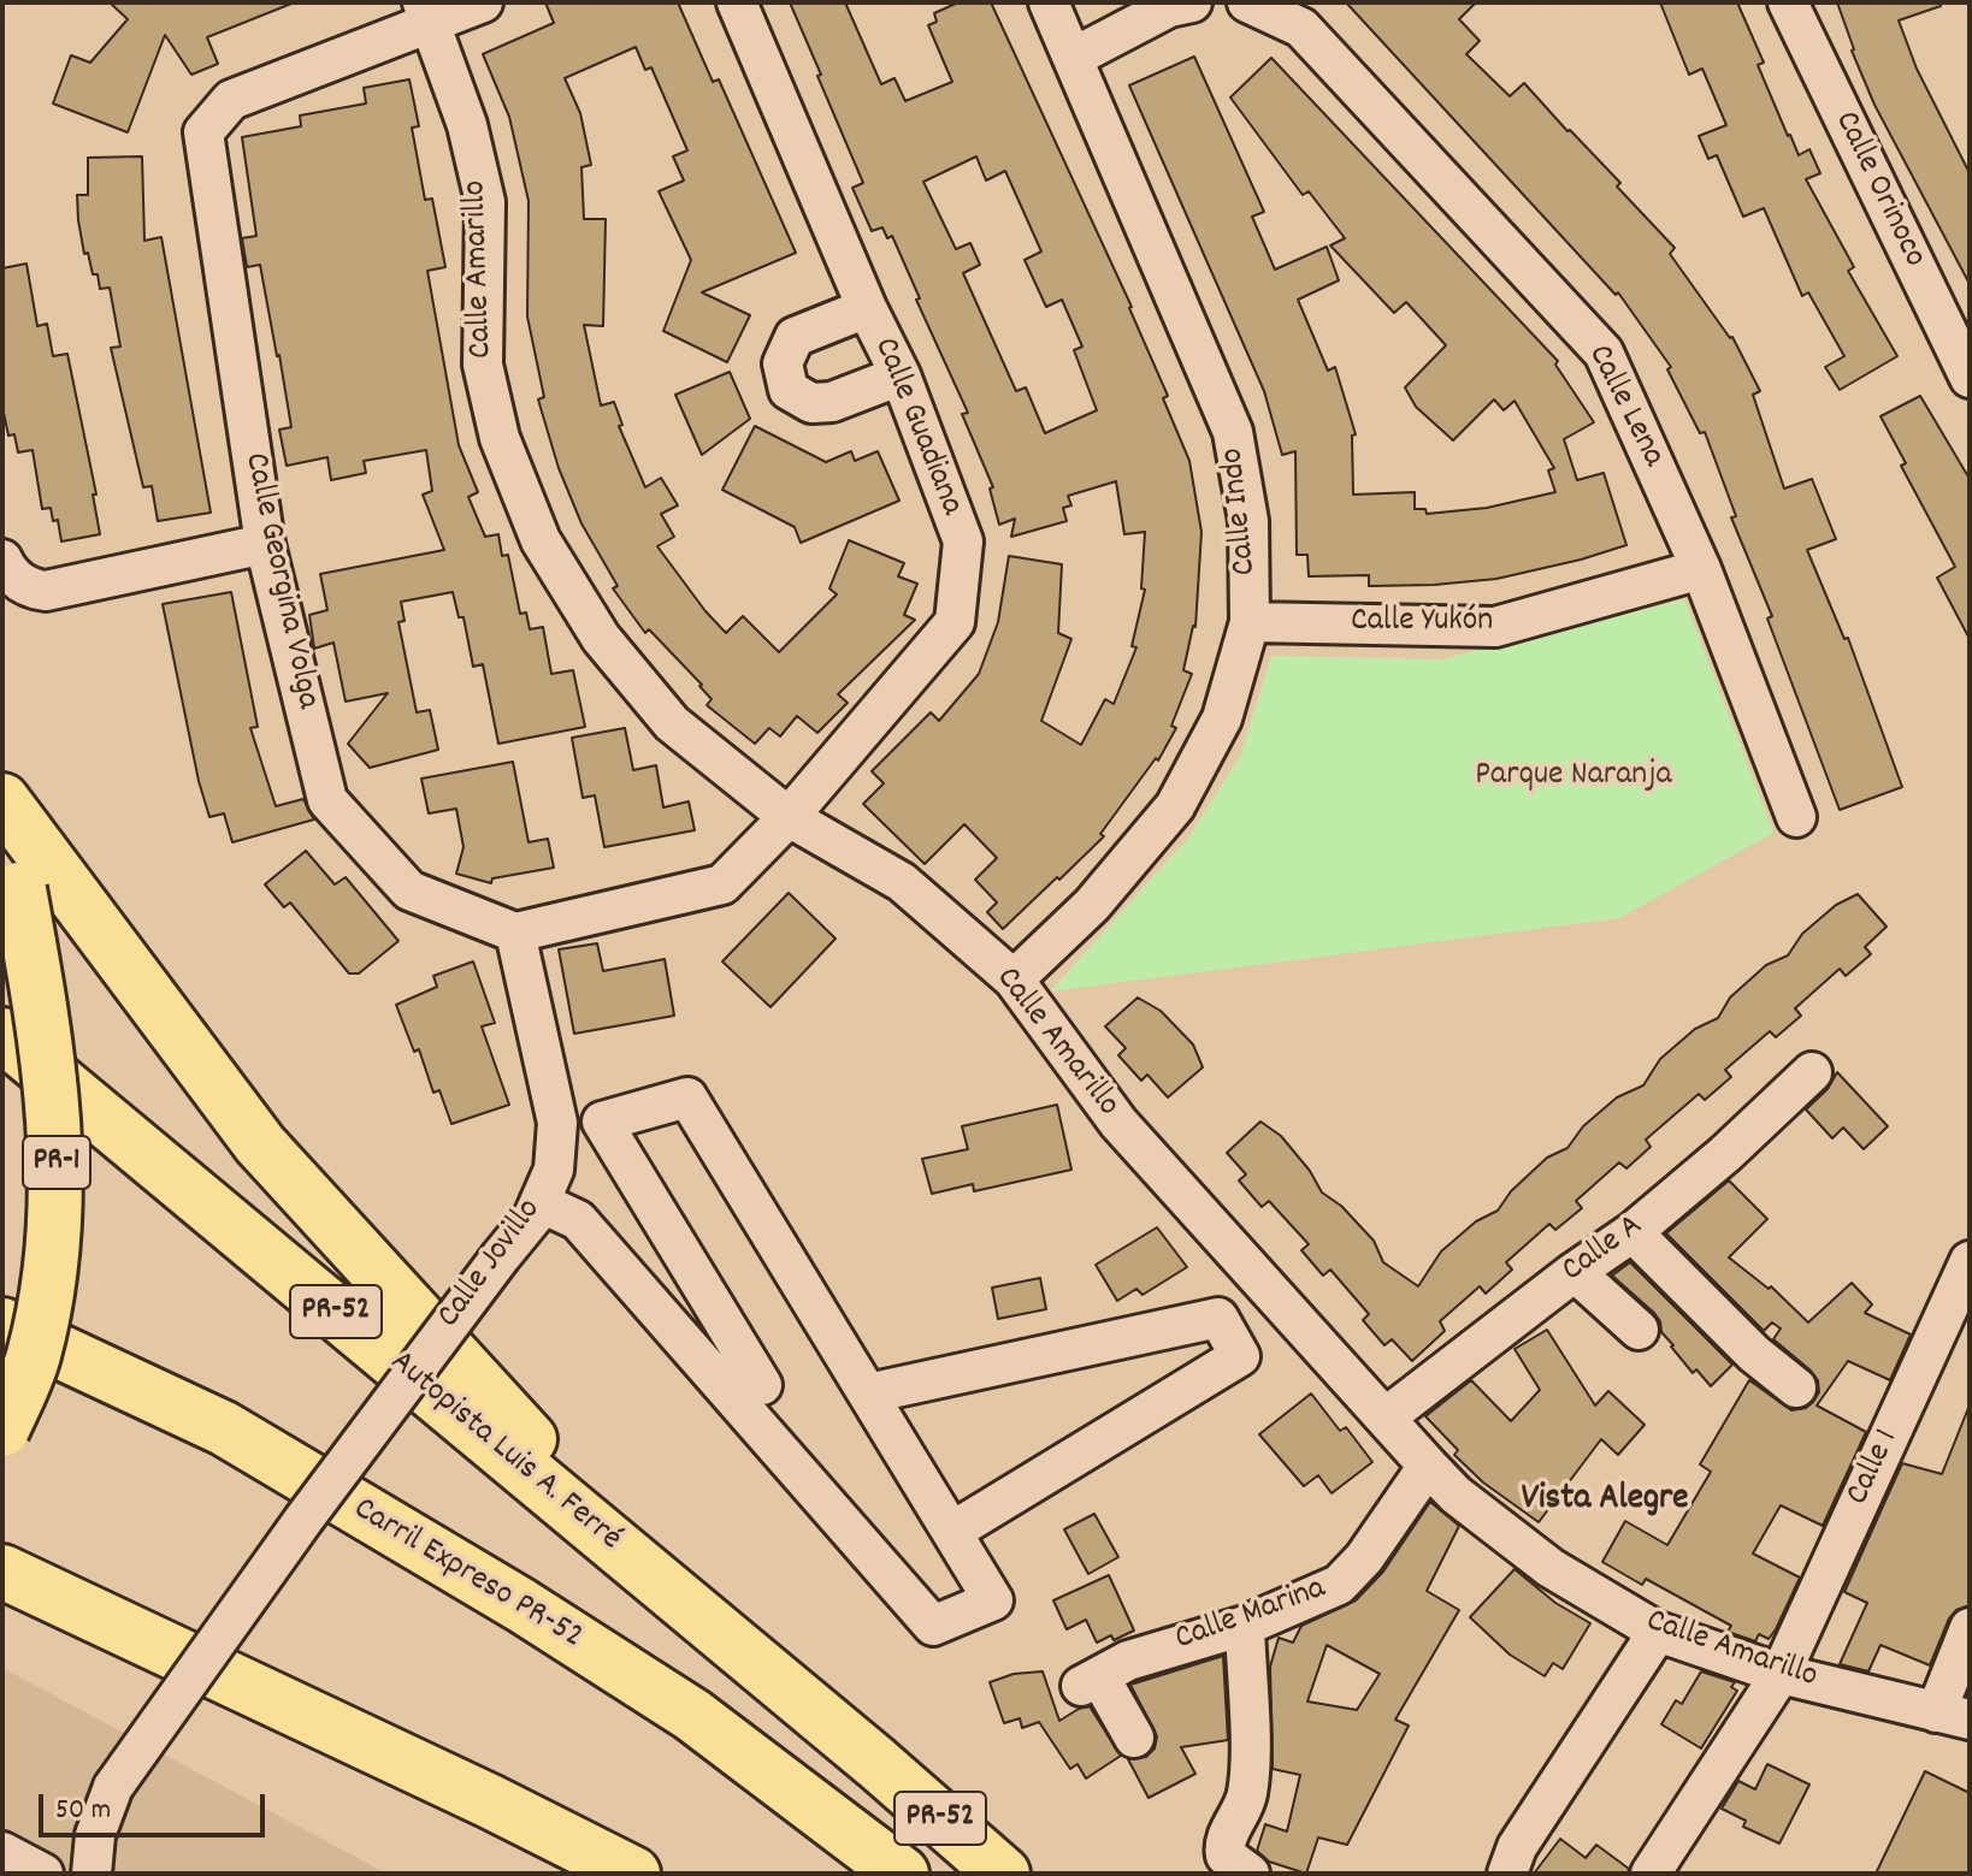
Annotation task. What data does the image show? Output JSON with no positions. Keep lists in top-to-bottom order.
{
  "streets": {
    "highway": [
      "PR-1",
      "PR-52",
      "Autopista Luis A. Ferré",
      "Carril Expreso PR-52"
    ],
    "street": [
      "Calle Orinoco",
      "Calle Amarillo",
      "Calle Lena",
      "Calle Guadiana",
      "Calle Indo",
      "Calle Georgina Volga",
      "Calle Yukón",
      "Calle A",
      "Calle Jovillo",
      "Calle 1",
      "Calle Marina"
    ]
  },
  "crossings": [
    ["Calle Amarillo", "Calle Guadiana"],
    ["Calle Amarillo", "Calle Indo"],
    ["Calle Amarillo", "Calle Georgina Volga"],
    ["Calle Amarillo", "Calle A"],
    ["Calle Amarillo", "Calle 1"],
    ["Calle Amarillo", "Calle Marina"],
    ["Calle Lena", "Calle Yukón"],
    ["Calle Indo", "Calle Yukón"],
    ["Calle Georgina Volga", "Calle Jovillo"]
  ],
  "districts": ["Vista Alegre"],
  "parks": ["Parque Naranja"],
  "scale_bar": "50 m"
}
